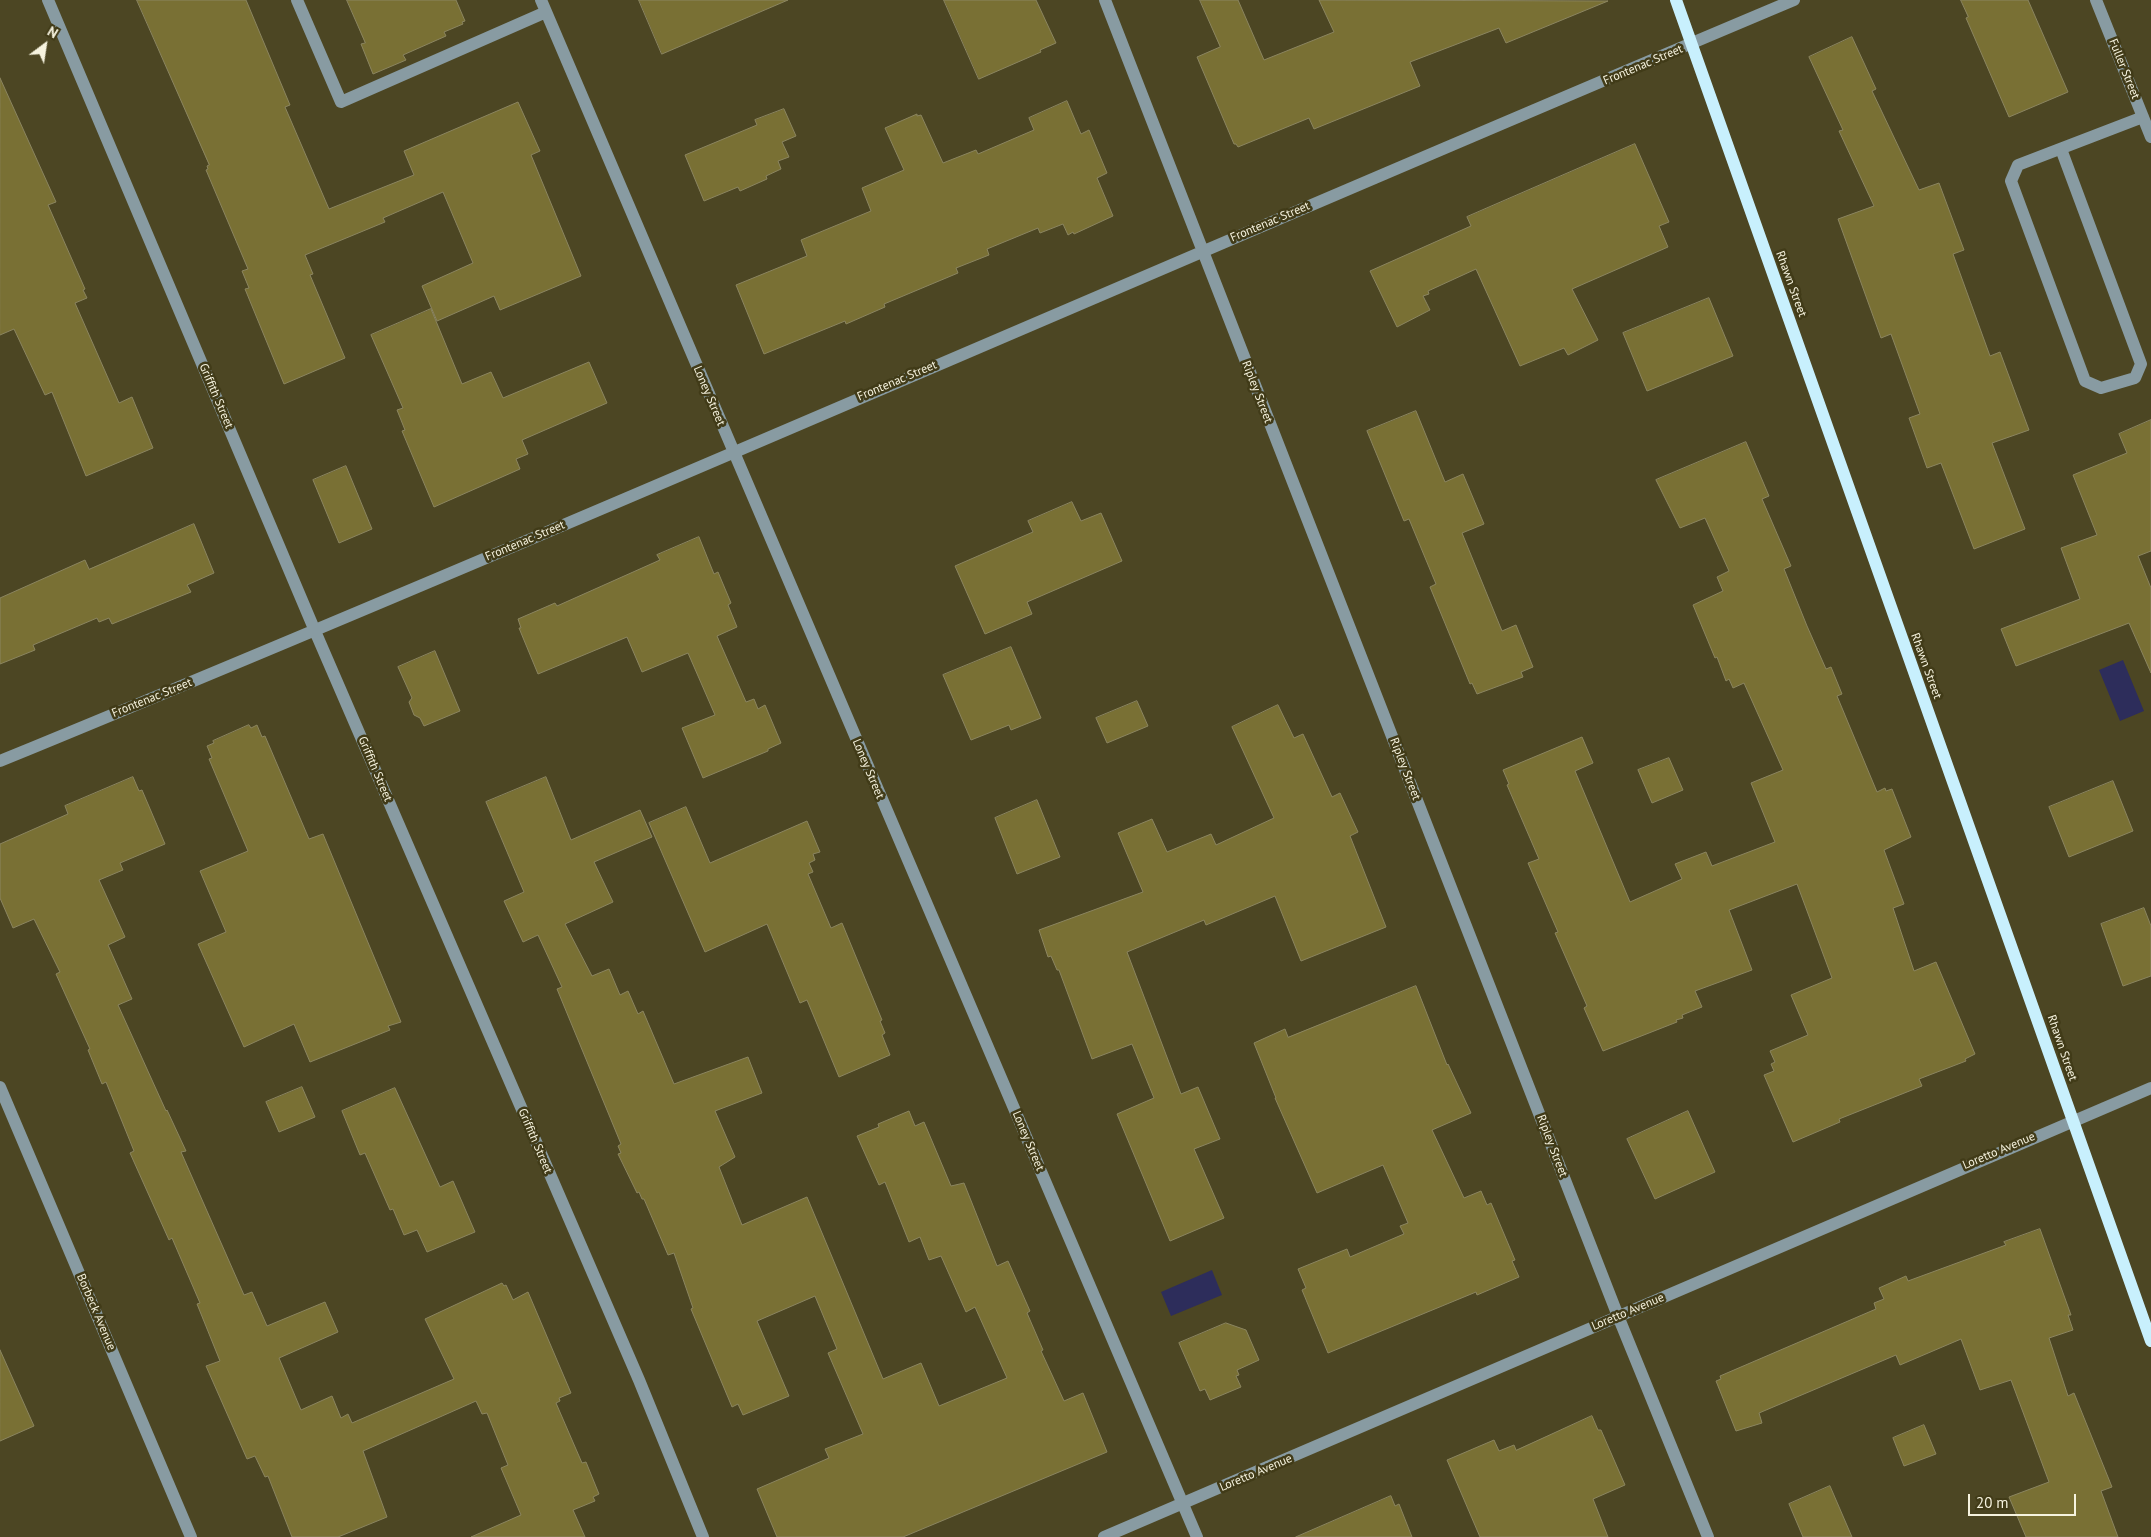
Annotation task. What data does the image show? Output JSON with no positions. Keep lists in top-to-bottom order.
{
  "streets": {
    "main road": ["Rhawn Street"],
    "street": [
      "Frontenac Street",
      "Fuller Street",
      "Ripley Street",
      "Griffith Street",
      "Loney Street",
      "Loretto Avenue",
      "Borbeck Avenue"
    ]
  },
  "crossings": [
    ["Frontenac Street", "Rhawn Street"],
    ["Frontenac Street", "Ripley Street"],
    ["Frontenac Street", "Griffith Street"],
    ["Frontenac Street", "Loney Street"],
    ["Rhawn Street", "Loretto Avenue"],
    ["Ripley Street", "Loretto Avenue"],
    ["Loney Street", "Loretto Avenue"]
  ],
  "scale_bar": "20 m",
  "north": "top right"
}
